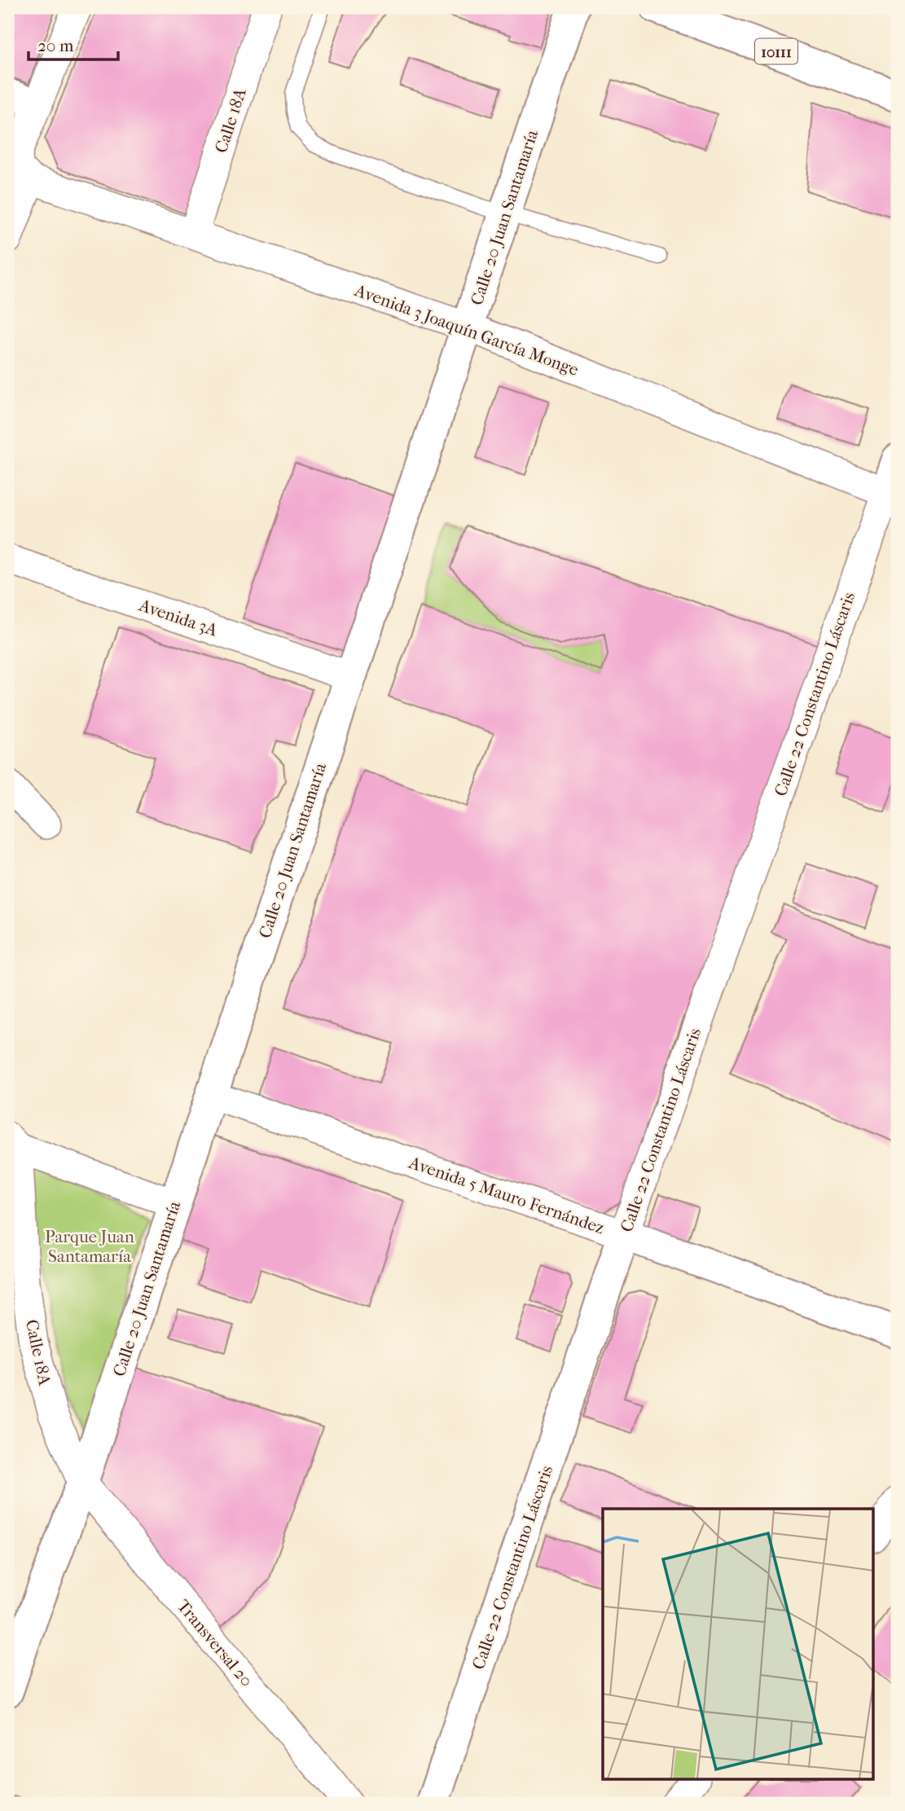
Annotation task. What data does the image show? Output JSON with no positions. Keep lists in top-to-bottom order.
{
  "streets": {
    "main road": [
      "10111",
      "Calle 20 Juan Santamaría",
      "Calle 22 Constantino Láscaris",
      "Avenida 5 Mauro Fernández"
    ],
    "street": [
      "Calle 18A",
      "Avenida 3 Joaquín García Monge",
      "Avenida 3A",
      "Transversal 20"
    ]
  },
  "crossings": [
    ["Calle 18A", "Calle 20 Juan Santamaría"],
    ["Calle 18A", "Avenida 3 Joaquín García Monge"],
    ["Calle 18A", "Transversal 20"],
    ["Calle 20 Juan Santamaría", "Avenida 3 Joaquín García Monge"],
    ["Calle 20 Juan Santamaría", "Avenida 3A"],
    ["Calle 20 Juan Santamaría", "Avenida 5 Mauro Fernández"],
    ["Calle 20 Juan Santamaría", "Transversal 20"],
    ["Avenida 3 Joaquín García Monge", "Calle 22 Constantino Láscaris"],
    ["Calle 22 Constantino Láscaris", "Avenida 5 Mauro Fernández"]
  ],
  "parks": ["Parque Juan Santamaría"],
  "scale_bar": "20 m"
}
